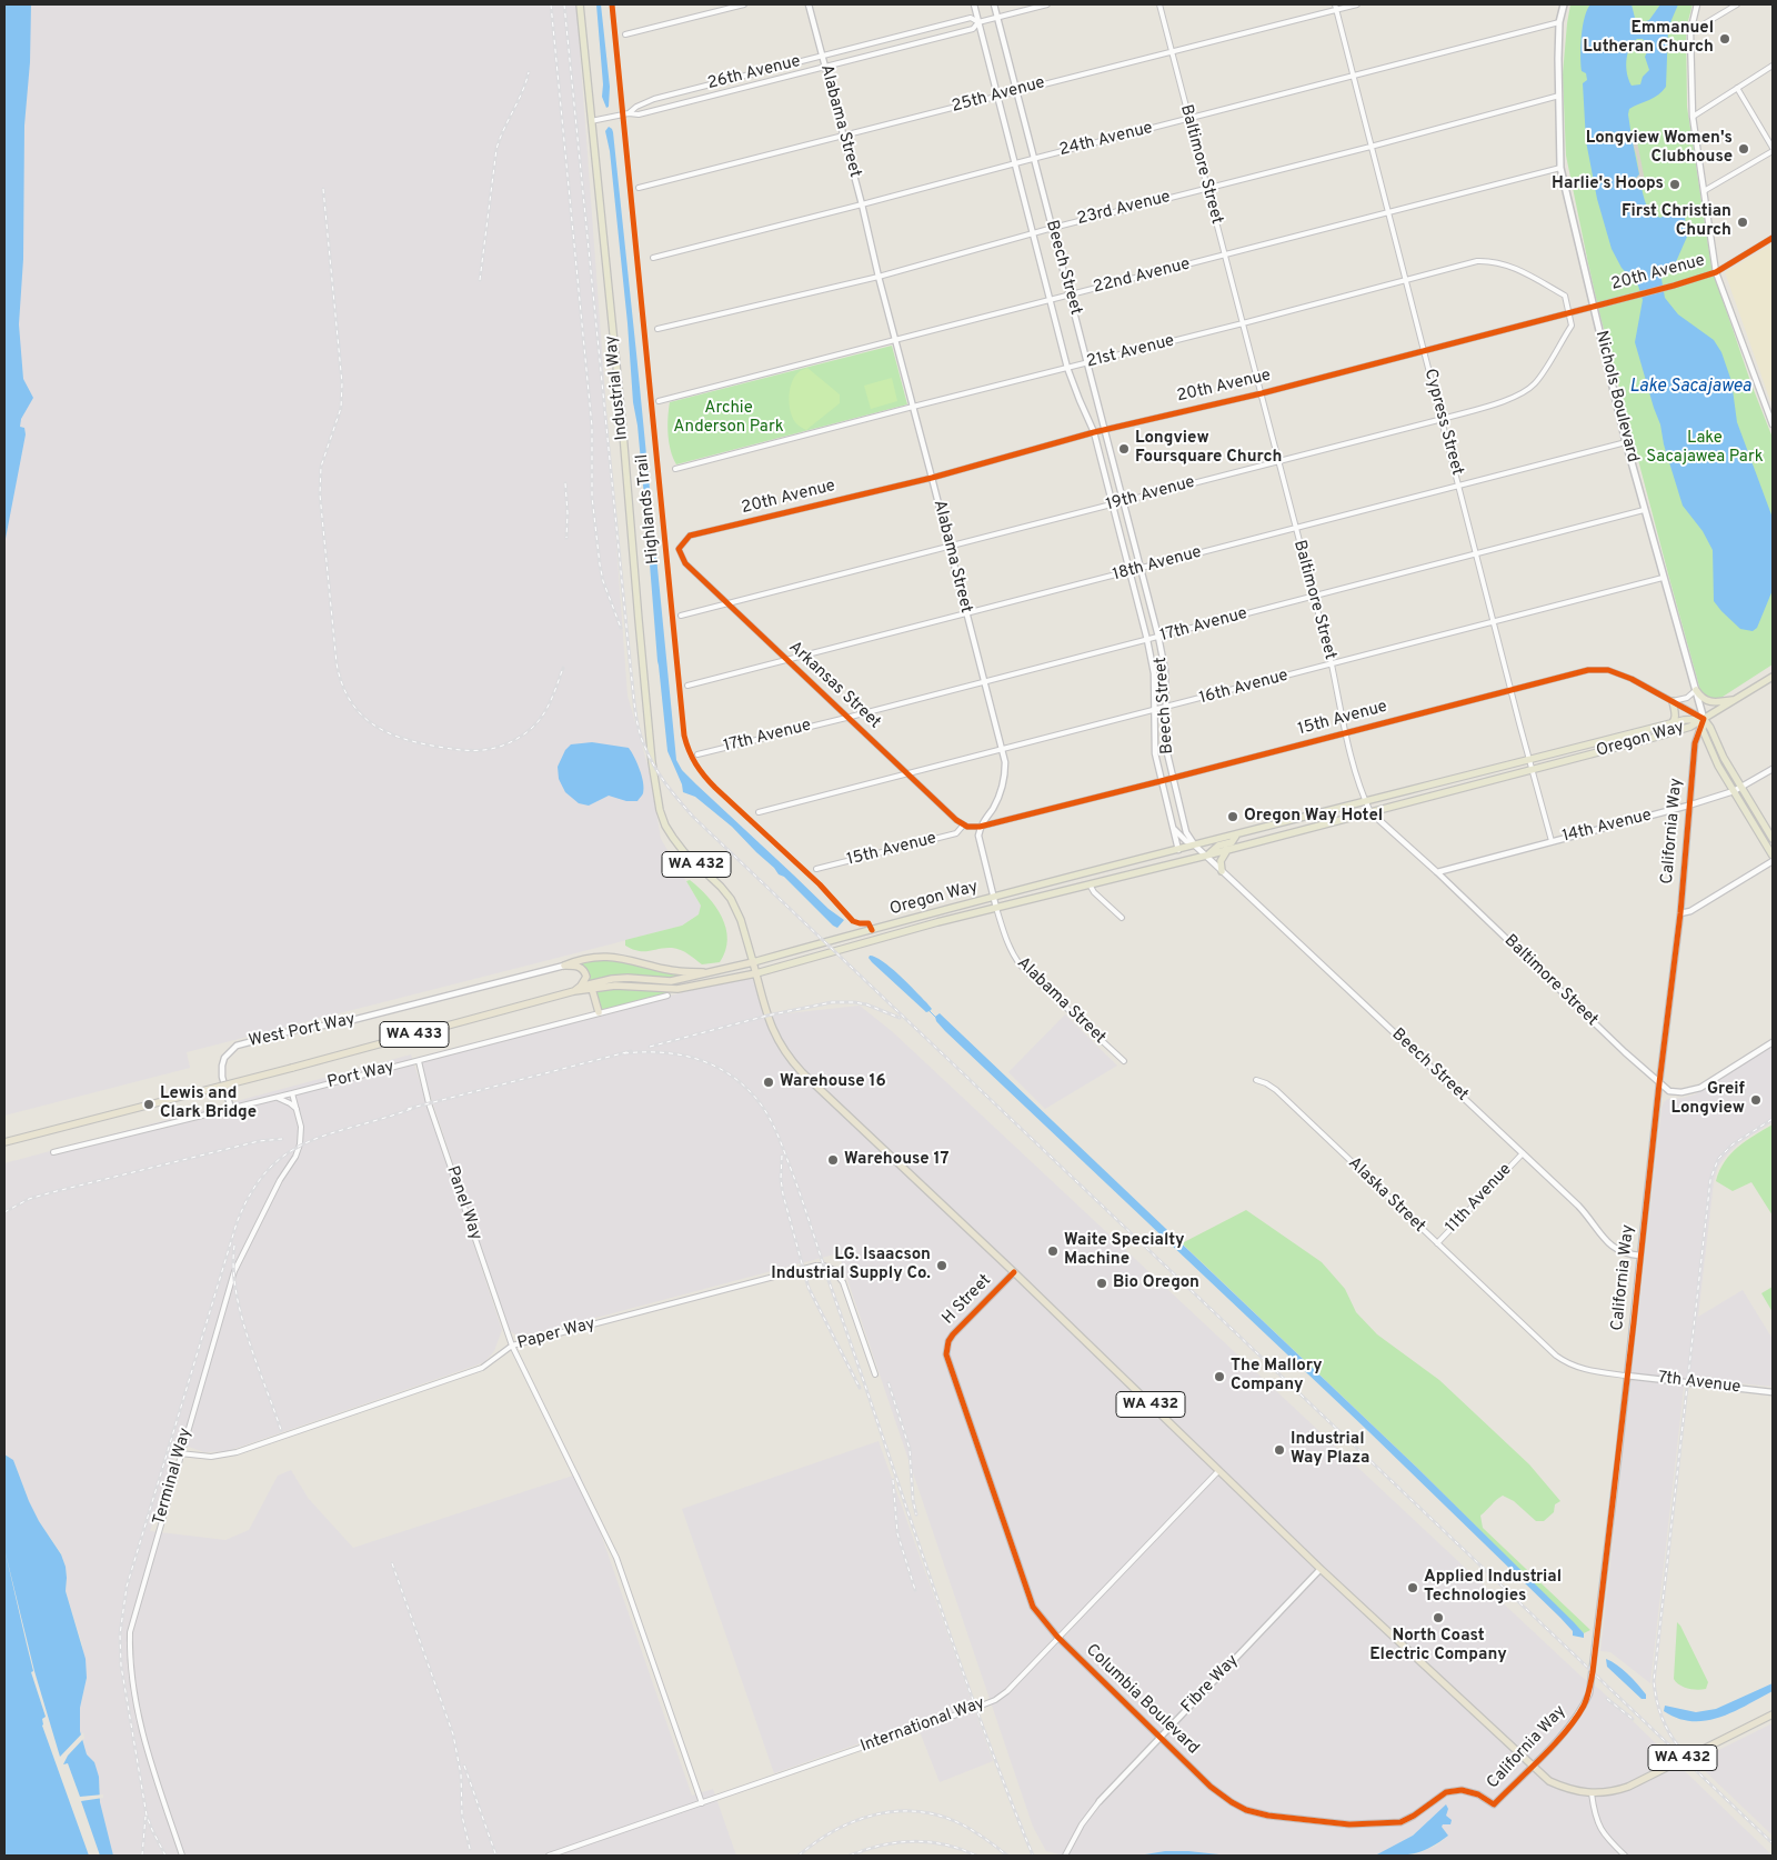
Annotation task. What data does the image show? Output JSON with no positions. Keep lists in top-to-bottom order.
{
  "streets": {
    "highway": [
      "Industrial Way",
      "Oregon Way",
      "WA 432",
      "WA 433"
    ],
    "main road": ["Nichols Boulevard"],
    "street": [
      "26th Avenue",
      "25th Avenue",
      "Alabama Street",
      "24th Avenue",
      "Baltimore Street",
      "23rd Avenue",
      "Beech Street",
      "20th Avenue",
      "22nd Avenue",
      "21st Avenue",
      "Cypress Street",
      "19th Avenue",
      "18th Avenue",
      "17th Avenue",
      "Arkansas Street",
      "16th Avenue",
      "15th Avenue",
      "14th Avenue",
      "California Way",
      "West Port Way",
      "Port Way",
      "Alaska Street",
      "11th Avenue",
      "Panel Way",
      "H Street",
      "Paper Way",
      "7th Avenue",
      "Terminal Way",
      "Fibre Way",
      "Columbia Boulevard",
      "International Way"
    ],
    "cycle path": ["Highlands Trail"]
  },
  "crossings": [
    ["26th Avenue", "Alabama Street"],
    ["26th Avenue", "Beech Street"],
    ["26th Avenue", "Industrial Way"],
    ["25th Avenue", "Alabama Street"],
    ["25th Avenue", "Baltimore Street"],
    ["25th Avenue", "Beech Street"],
    ["25th Avenue", "Cypress Street"],
    ["Alabama Street", "24th Avenue"],
    ["Alabama Street", "23rd Avenue"],
    ["Alabama Street", "20th Avenue"],
    ["Alabama Street", "22nd Avenue"],
    ["Alabama Street", "21st Avenue"],
    ["Alabama Street", "19th Avenue"],
    ["Alabama Street", "18th Avenue"],
    ["Alabama Street", "17th Avenue"],
    ["Alabama Street", "16th Avenue"],
    ["Alabama Street", "15th Avenue"],
    ["Alabama Street", "Oregon Way"],
    ["24th Avenue", "Baltimore Street"],
    ["24th Avenue", "Beech Street"],
    ["24th Avenue", "Nichols Boulevard"],
    ["24th Avenue", "Cypress Street"],
    ["Baltimore Street", "23rd Avenue"],
    ["Baltimore Street", "20th Avenue"],
    ["Baltimore Street", "22nd Avenue"],
    ["Baltimore Street", "21st Avenue"],
    ["Baltimore Street", "19th Avenue"],
    ["Baltimore Street", "18th Avenue"],
    ["Baltimore Street", "17th Avenue"],
    ["Baltimore Street", "16th Avenue"],
    ["Baltimore Street", "15th Avenue"],
    ["Baltimore Street", "Oregon Way"],
    ["Baltimore Street", "14th Avenue"],
    ["Baltimore Street", "California Way"],
    ["23rd Avenue", "Beech Street"],
    ["23rd Avenue", "Nichols Boulevard"],
    ["23rd Avenue", "Cypress Street"],
    ["Beech Street", "20th Avenue"],
    ["Beech Street", "22nd Avenue"],
    ["Beech Street", "21st Avenue"],
    ["Beech Street", "19th Avenue"],
    ["Beech Street", "18th Avenue"],
    ["Beech Street", "17th Avenue"],
    ["Beech Street", "16th Avenue"],
    ["Beech Street", "15th Avenue"],
    ["Beech Street", "Oregon Way"],
    ["Beech Street", "California Way"],
    ["Beech Street", "11th Avenue"],
    ["20th Avenue", "21st Avenue"],
    ["20th Avenue", "Nichols Boulevard"],
    ["20th Avenue", "Cypress Street"],
    ["20th Avenue", "19th Avenue"],
    ["20th Avenue", "Arkansas Street"],
    ["22nd Avenue", "Nichols Boulevard"],
    ["22nd Avenue", "Cypress Street"],
    ["21st Avenue", "Cypress Street"],
    ["21st Avenue", "19th Avenue"],
    ["Industrial Way", "Oregon Way"],
    ["Industrial Way", "WA 432"],
    ["Nichols Boulevard", "18th Avenue"],
    ["Nichols Boulevard", "17th Avenue"],
    ["Nichols Boulevard", "16th Avenue"],
    ["Nichols Boulevard", "15th Avenue"],
    ["Nichols Boulevard", "Oregon Way"],
    ["Nichols Boulevard", "California Way"],
    ["Cypress Street", "19th Avenue"],
    ["Cypress Street", "18th Avenue"],
    ["Cypress Street", "17th Avenue"],
    ["Cypress Street", "16th Avenue"],
    ["Cypress Street", "15th Avenue"],
    ["Cypress Street", "Oregon Way"],
    ["Cypress Street", "14th Avenue"],
    ["19th Avenue", "Arkansas Street"],
    ["18th Avenue", "Arkansas Street"],
    ["17th Avenue", "Arkansas Street"],
    ["Arkansas Street", "16th Avenue"],
    ["Arkansas Street", "15th Avenue"],
    ["15th Avenue", "Oregon Way"],
    ["15th Avenue", "California Way"],
    ["Oregon Way", "California Way"],
    ["Oregon Way", "WA 432"],
    ["14th Avenue", "California Way"],
    ["California Way", "WA 432"],
    ["California Way", "Alaska Street"],
    ["California Way", "7th Avenue"],
    ["California Way", "Columbia Boulevard"],
    ["WA 432", "H Street"],
    ["WA 432", "Fibre Way"],
    ["WA 432", "International Way"],
    ["West Port Way", "Port Way"],
    ["Port Way", "Panel Way"],
    ["Port Way", "Terminal Way"],
    ["Alaska Street", "11th Avenue"],
    ["Alaska Street", "7th Avenue"],
    ["Panel Way", "Paper Way"],
    ["Panel Way", "International Way"],
    ["H Street", "Columbia Boulevard"],
    ["Paper Way", "Terminal Way"],
    ["Fibre Way", "Columbia Boulevard"],
    ["Columbia Boulevard", "International Way"]
  ],
  "water": ["Lake Sacajawea"],
  "parks": ["Archie Anderson Park", "Lake Sacajawea Park"],
  "places": [
    "Emmanuel Lutheran Church",
    "Longview Women's Clubhouse",
    "Harlie's Hoops",
    "First Christian Church",
    "Longview Foursquare Church",
    "Oregon Way Hotel",
    "Warehouse 16",
    "Greif Longview",
    "Lewis and Clark Bridge",
    "Warehouse 17",
    "Waite Specialty Machine",
    "LG. Isaacson Industrial Supply Co.",
    "Bio Oregon",
    "The Mallory Company",
    "Industrial Way Plaza",
    "Applied Industrial Technologies",
    "North Coast Electric Company"
  ]
}
